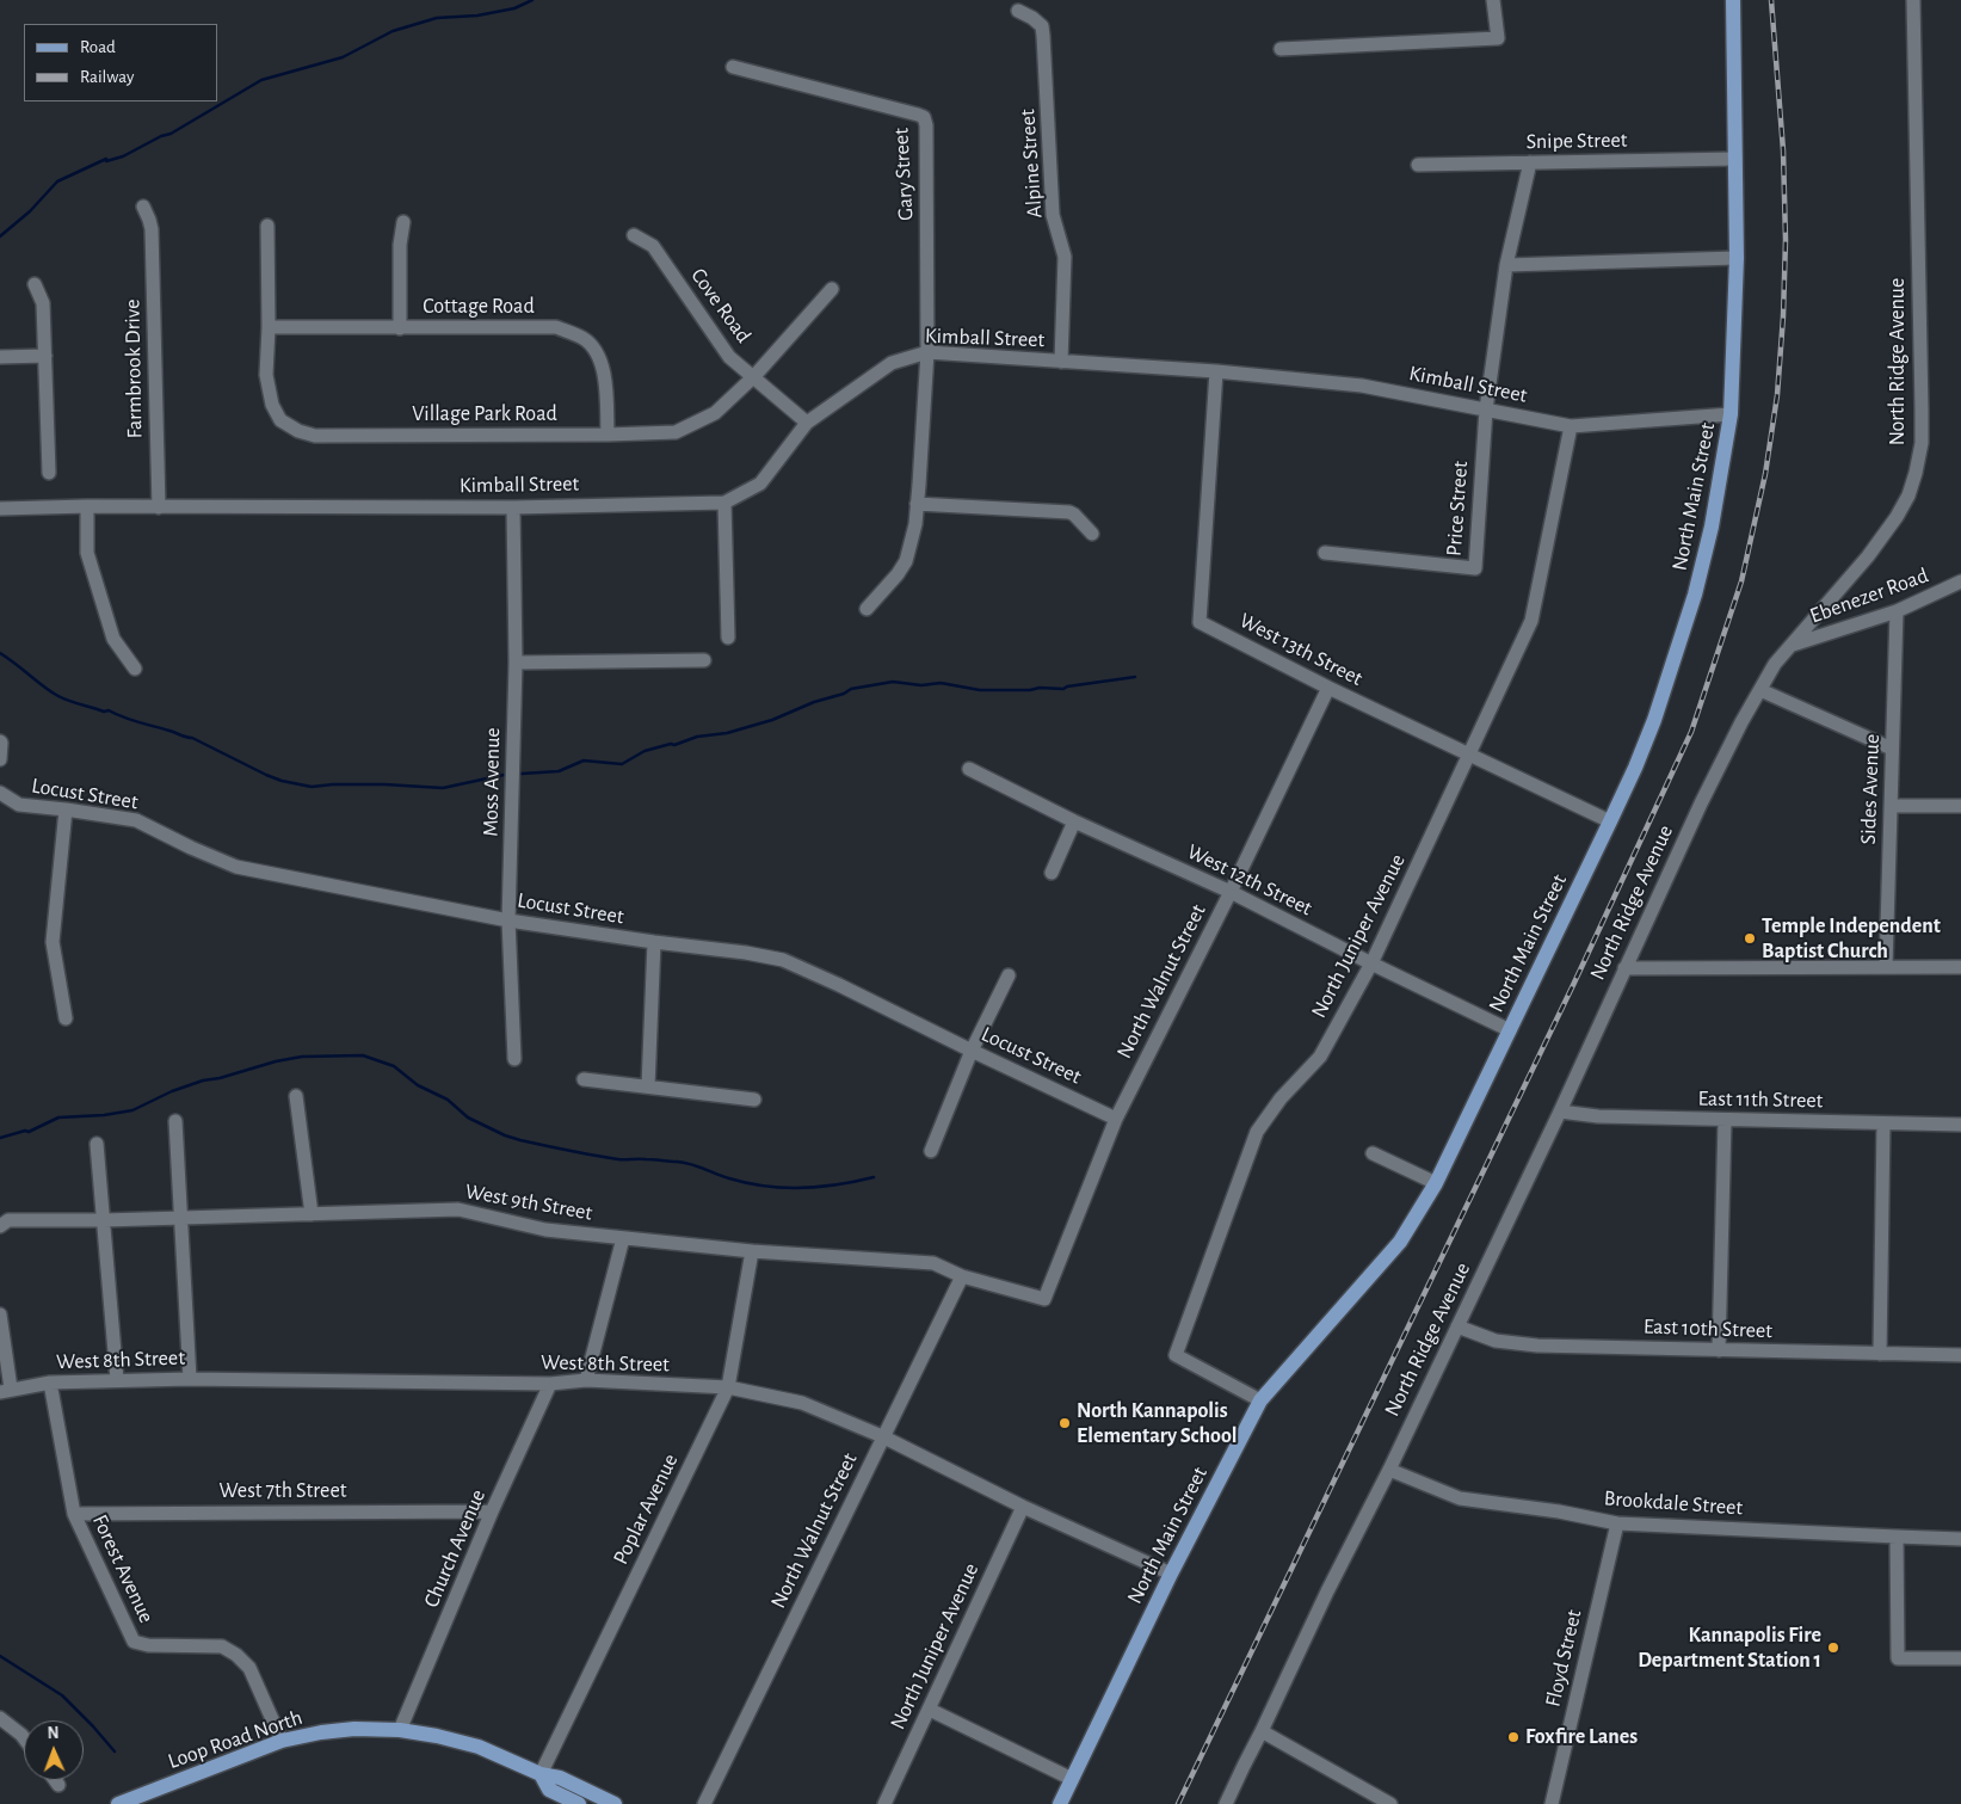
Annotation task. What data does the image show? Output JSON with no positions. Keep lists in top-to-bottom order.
{
  "streets": {
    "main road": ["North Main Street", "Loop Road North"],
    "street": [
      "Snipe Street",
      "Alpine Street",
      "Gary Street",
      "Cove Road",
      "Cottage Road",
      "Kimball Street",
      "North Ridge Avenue",
      "Farmbrook Drive",
      "Village Park Road",
      "Price Street",
      "Ebenezer Road",
      "West 13th Street",
      "Moss Avenue",
      "Sides Avenue",
      "Locust Street",
      "West 12th Street",
      "North Juniper Avenue",
      "North Walnut Street",
      "East 11th Street",
      "West 9th Street",
      "East 10th Street",
      "West 8th Street",
      "West 7th Street",
      "Brookdale Street",
      "Poplar Avenue",
      "Church Avenue",
      "Forest Avenue",
      "Floyd Street"
    ]
  },
  "crossings": [
    ["Snipe Street", "North Main Street"],
    ["Alpine Street", "Kimball Street"],
    ["Gary Street", "Kimball Street"],
    ["Cove Road", "Kimball Street"],
    ["Cove Road", "Village Park Road"],
    ["Cottage Road", "Village Park Road"],
    ["Kimball Street", "Farmbrook Drive"],
    ["Kimball Street", "North Main Street"],
    ["Kimball Street", "Price Street"],
    ["Kimball Street", "West 13th Street"],
    ["Kimball Street", "Moss Avenue"],
    ["Kimball Street", "North Juniper Avenue"],
    ["North Ridge Avenue", "Ebenezer Road"],
    ["North Ridge Avenue", "East 11th Street"],
    ["North Ridge Avenue", "East 10th Street"],
    ["North Ridge Avenue", "Brookdale Street"],
    ["North Main Street", "West 13th Street"],
    ["North Main Street", "West 12th Street"],
    ["North Main Street", "North Juniper Avenue"],
    ["North Main Street", "West 8th Street"],
    ["Ebenezer Road", "Sides Avenue"],
    ["West 13th Street", "North Juniper Avenue"],
    ["West 13th Street", "North Walnut Street"],
    ["Moss Avenue", "Locust Street"],
    ["Locust Street", "North Walnut Street"],
    ["West 12th Street", "North Juniper Avenue"],
    ["West 12th Street", "North Walnut Street"],
    ["North Juniper Avenue", "West 8th Street"],
    ["North Walnut Street", "West 9th Street"],
    ["North Walnut Street", "West 8th Street"],
    ["West 9th Street", "Poplar Avenue"],
    ["West 8th Street", "Poplar Avenue"],
    ["West 8th Street", "Church Avenue"],
    ["West 8th Street", "Forest Avenue"],
    ["West 7th Street", "Church Avenue"],
    ["West 7th Street", "Forest Avenue"],
    ["Brookdale Street", "Floyd Street"],
    ["Poplar Avenue", "Loop Road North"],
    ["Church Avenue", "Loop Road North"],
    ["Forest Avenue", "Loop Road North"]
  ],
  "places": [
    "Temple Independent Baptist Church",
    "North Kannapolis Elementary School",
    "Kannapolis Fire Department Station 1",
    "Foxfire Lanes"
  ],
  "legend": ["Road", "Railway"],
  "north": "top"
}
